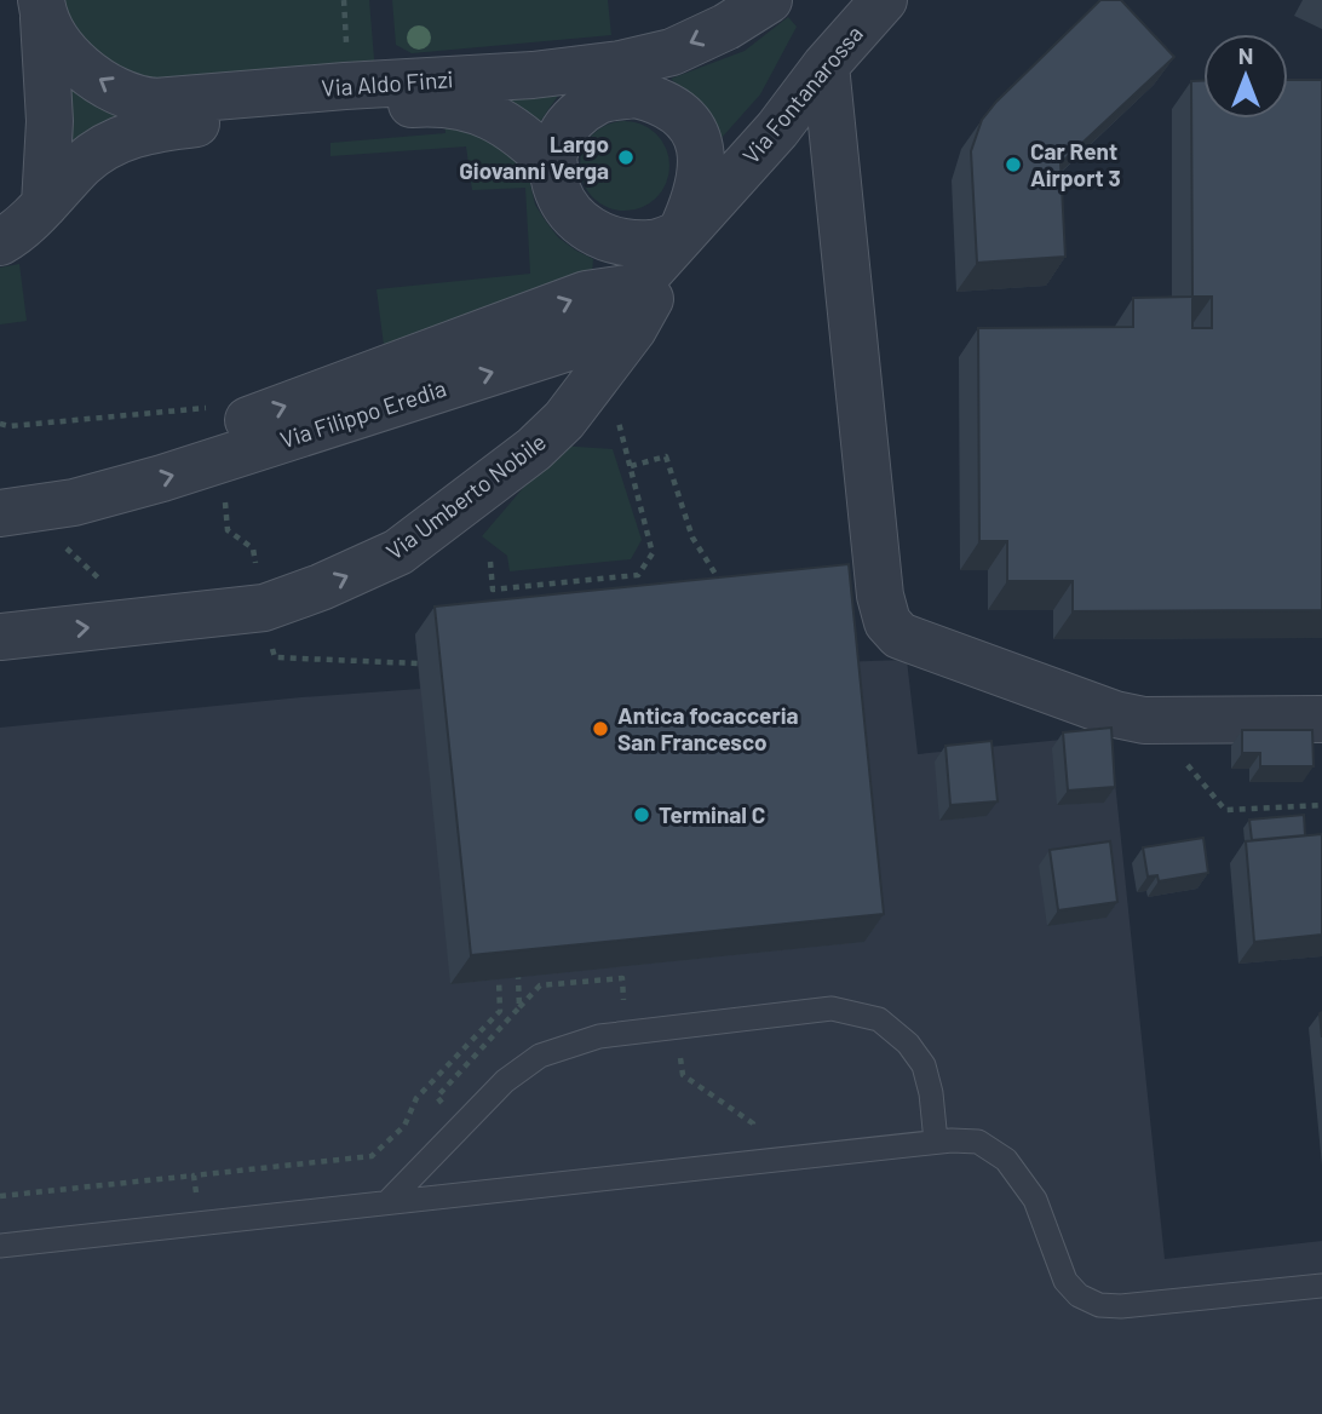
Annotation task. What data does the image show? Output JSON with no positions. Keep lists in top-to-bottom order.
{
  "streets": {
    "street": [
      "Via Aldo Finzi",
      "Via Fontanarossa",
      "Via Filippo Eredia",
      "Via Umberto Nobile"
    ]
  },
  "crossings": [
    ["Via Aldo Finzi", "Via Fontanarossa"],
    ["Via Aldo Finzi", "Via Filippo Eredia"],
    ["Via Aldo Finzi", "Via Umberto Nobile"],
    ["Via Fontanarossa", "Via Filippo Eredia"],
    ["Via Fontanarossa", "Via Umberto Nobile"],
    ["Via Filippo Eredia", "Via Umberto Nobile"]
  ],
  "places": [
    "Largo Giovanni Verga",
    "Car Rent Airport 3",
    "Antica focacceria San Francesco",
    "Terminal C"
  ],
  "north": "top"
}
